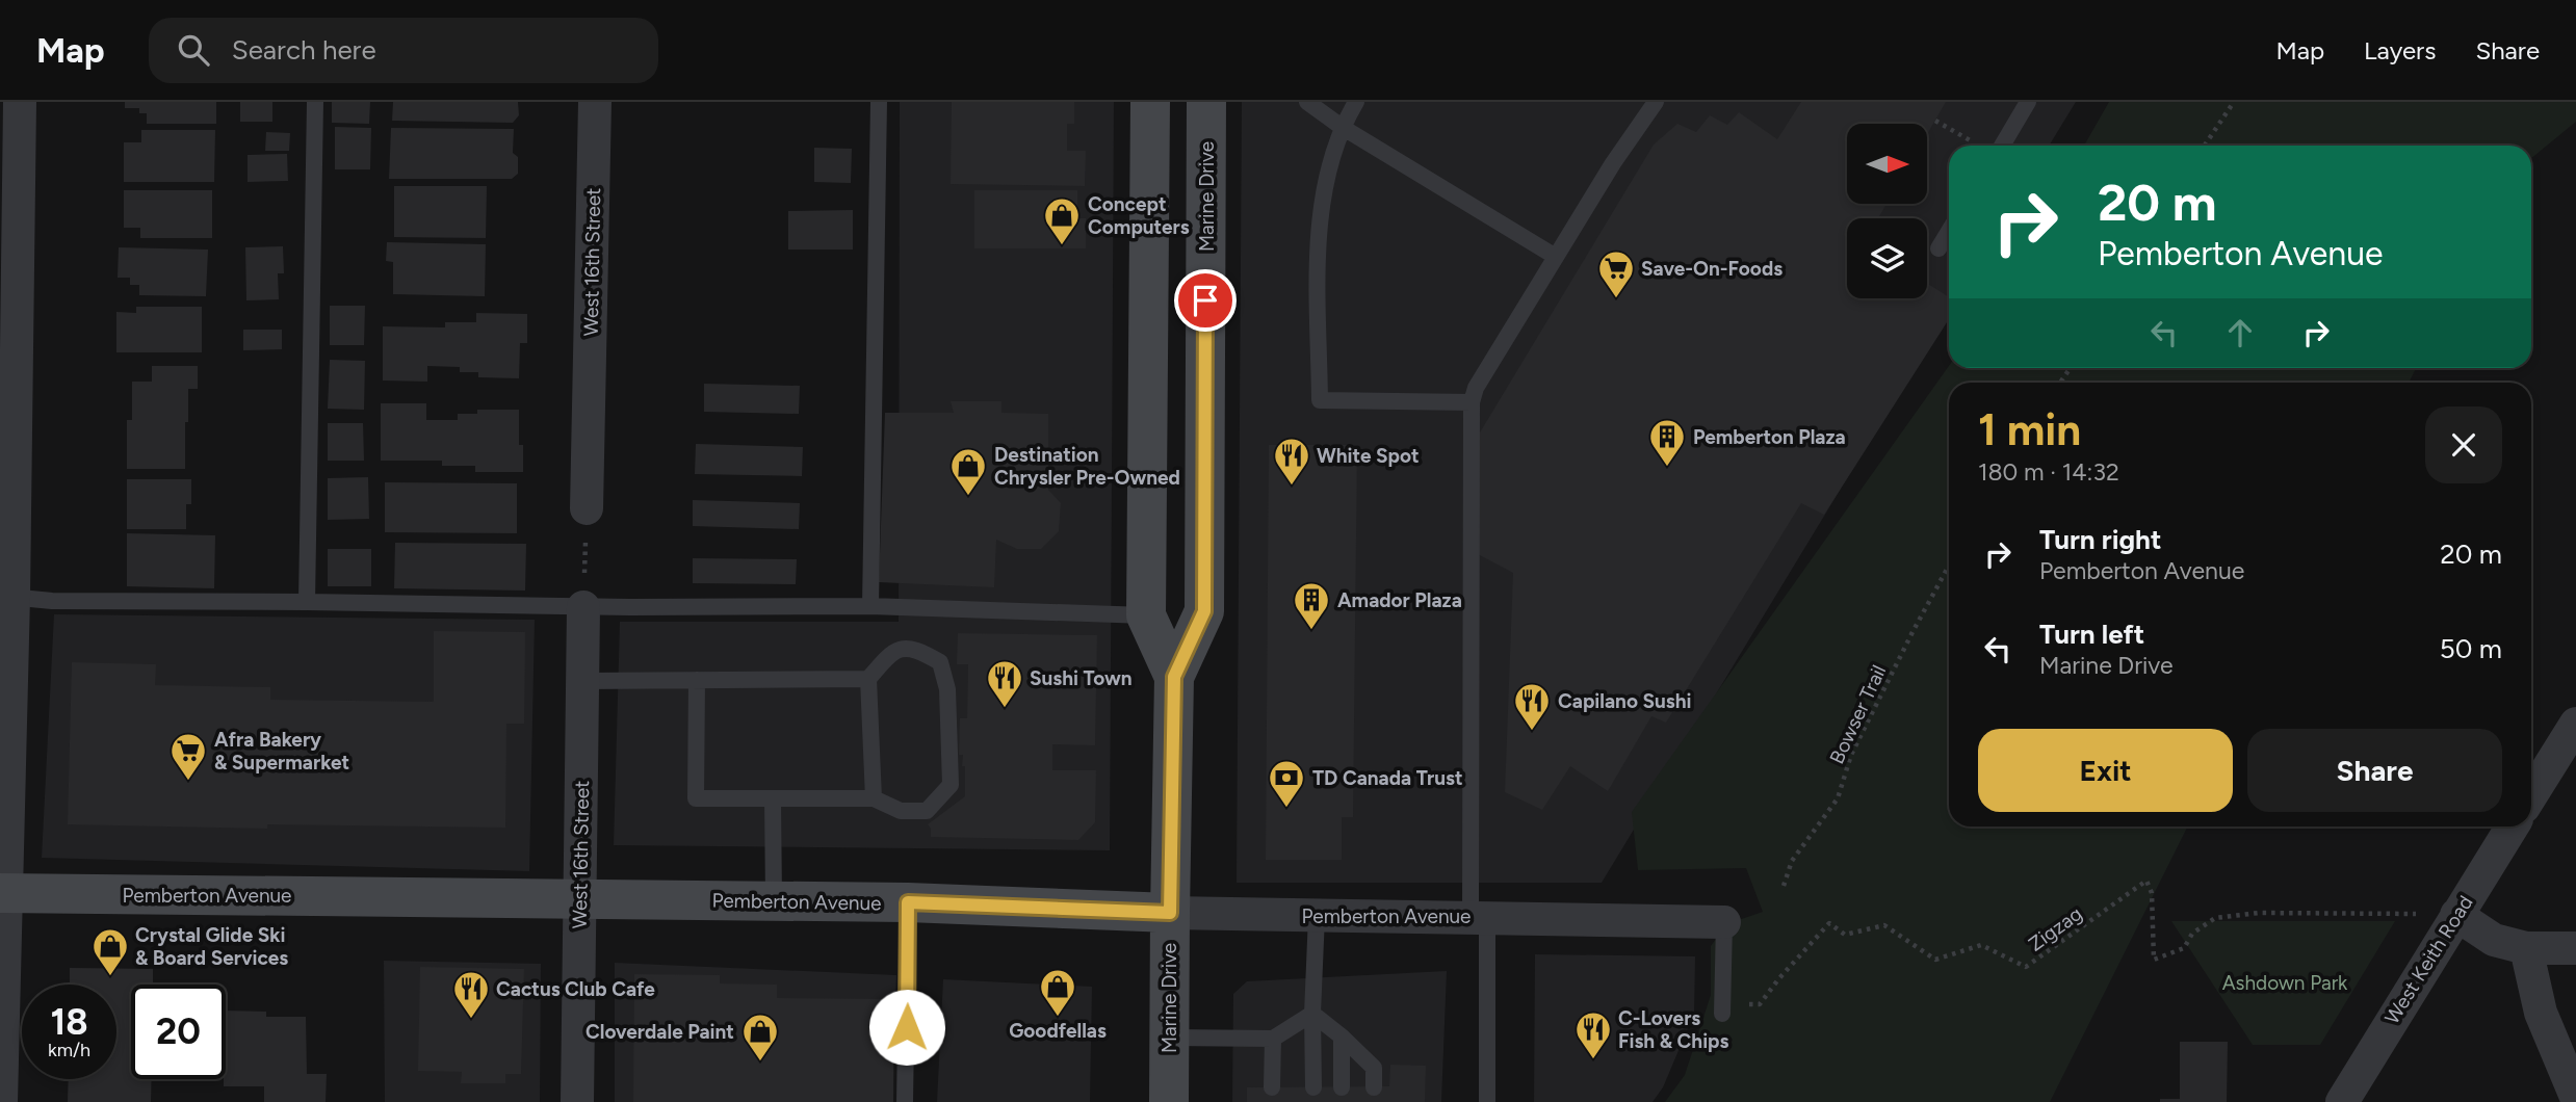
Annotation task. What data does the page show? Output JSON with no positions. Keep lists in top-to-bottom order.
{
  "streets": {
    "main road": ["Marine Drive", "Pemberton Avenue"],
    "street": ["West 16th Street", "West Keith Road"],
    "path": ["Bowser Trail", "Zigzag"]
  },
  "crossings": [
    ["Marine Drive", "Pemberton Avenue"],
    ["West 16th Street", "Pemberton Avenue"],
    ["Zigzag", "West Keith Road"]
  ],
  "parks": ["Ashdown Park"],
  "places": {
    "shop": [
      "Concept Computers",
      "Destination Chrysler Pre-Owned",
      "Crystal Glide Ski & Board Services",
      "Goodfellas",
      "Cloverdale Paint"
    ],
    "supermarket": ["Save-On-Foods", "Afra Bakery & Supermarket"],
    "building": ["Pemberton Plaza", "Amador Plaza"],
    "restaurant": [
      "White Spot",
      "Sushi Town",
      "Capilano Sushi",
      "Cactus Club Cafe",
      "C-Lovers Fish & Chips"
    ],
    "bank": ["TD Canada Trust"]
  },
  "north": "right",
  "page": {
    "header": "Map",
    "search": "Search here",
    "nav": ["Map", "Layers", "Share"],
    "turn": ["20 m", "Pemberton Avenue"],
    "heading": ["1 min", "180 m · 14:32"],
    "list": [
      {
        "name": "Turn right",
        "note": "Pemberton Avenue",
        "value": "20 m"
      },
      {
        "name": "Turn left",
        "note": "Marine Drive",
        "value": "50 m"
      }
    ],
    "buttons": ["Exit", "Share"],
    "speed": "18 km/h",
    "limit": "20"
  }
}
